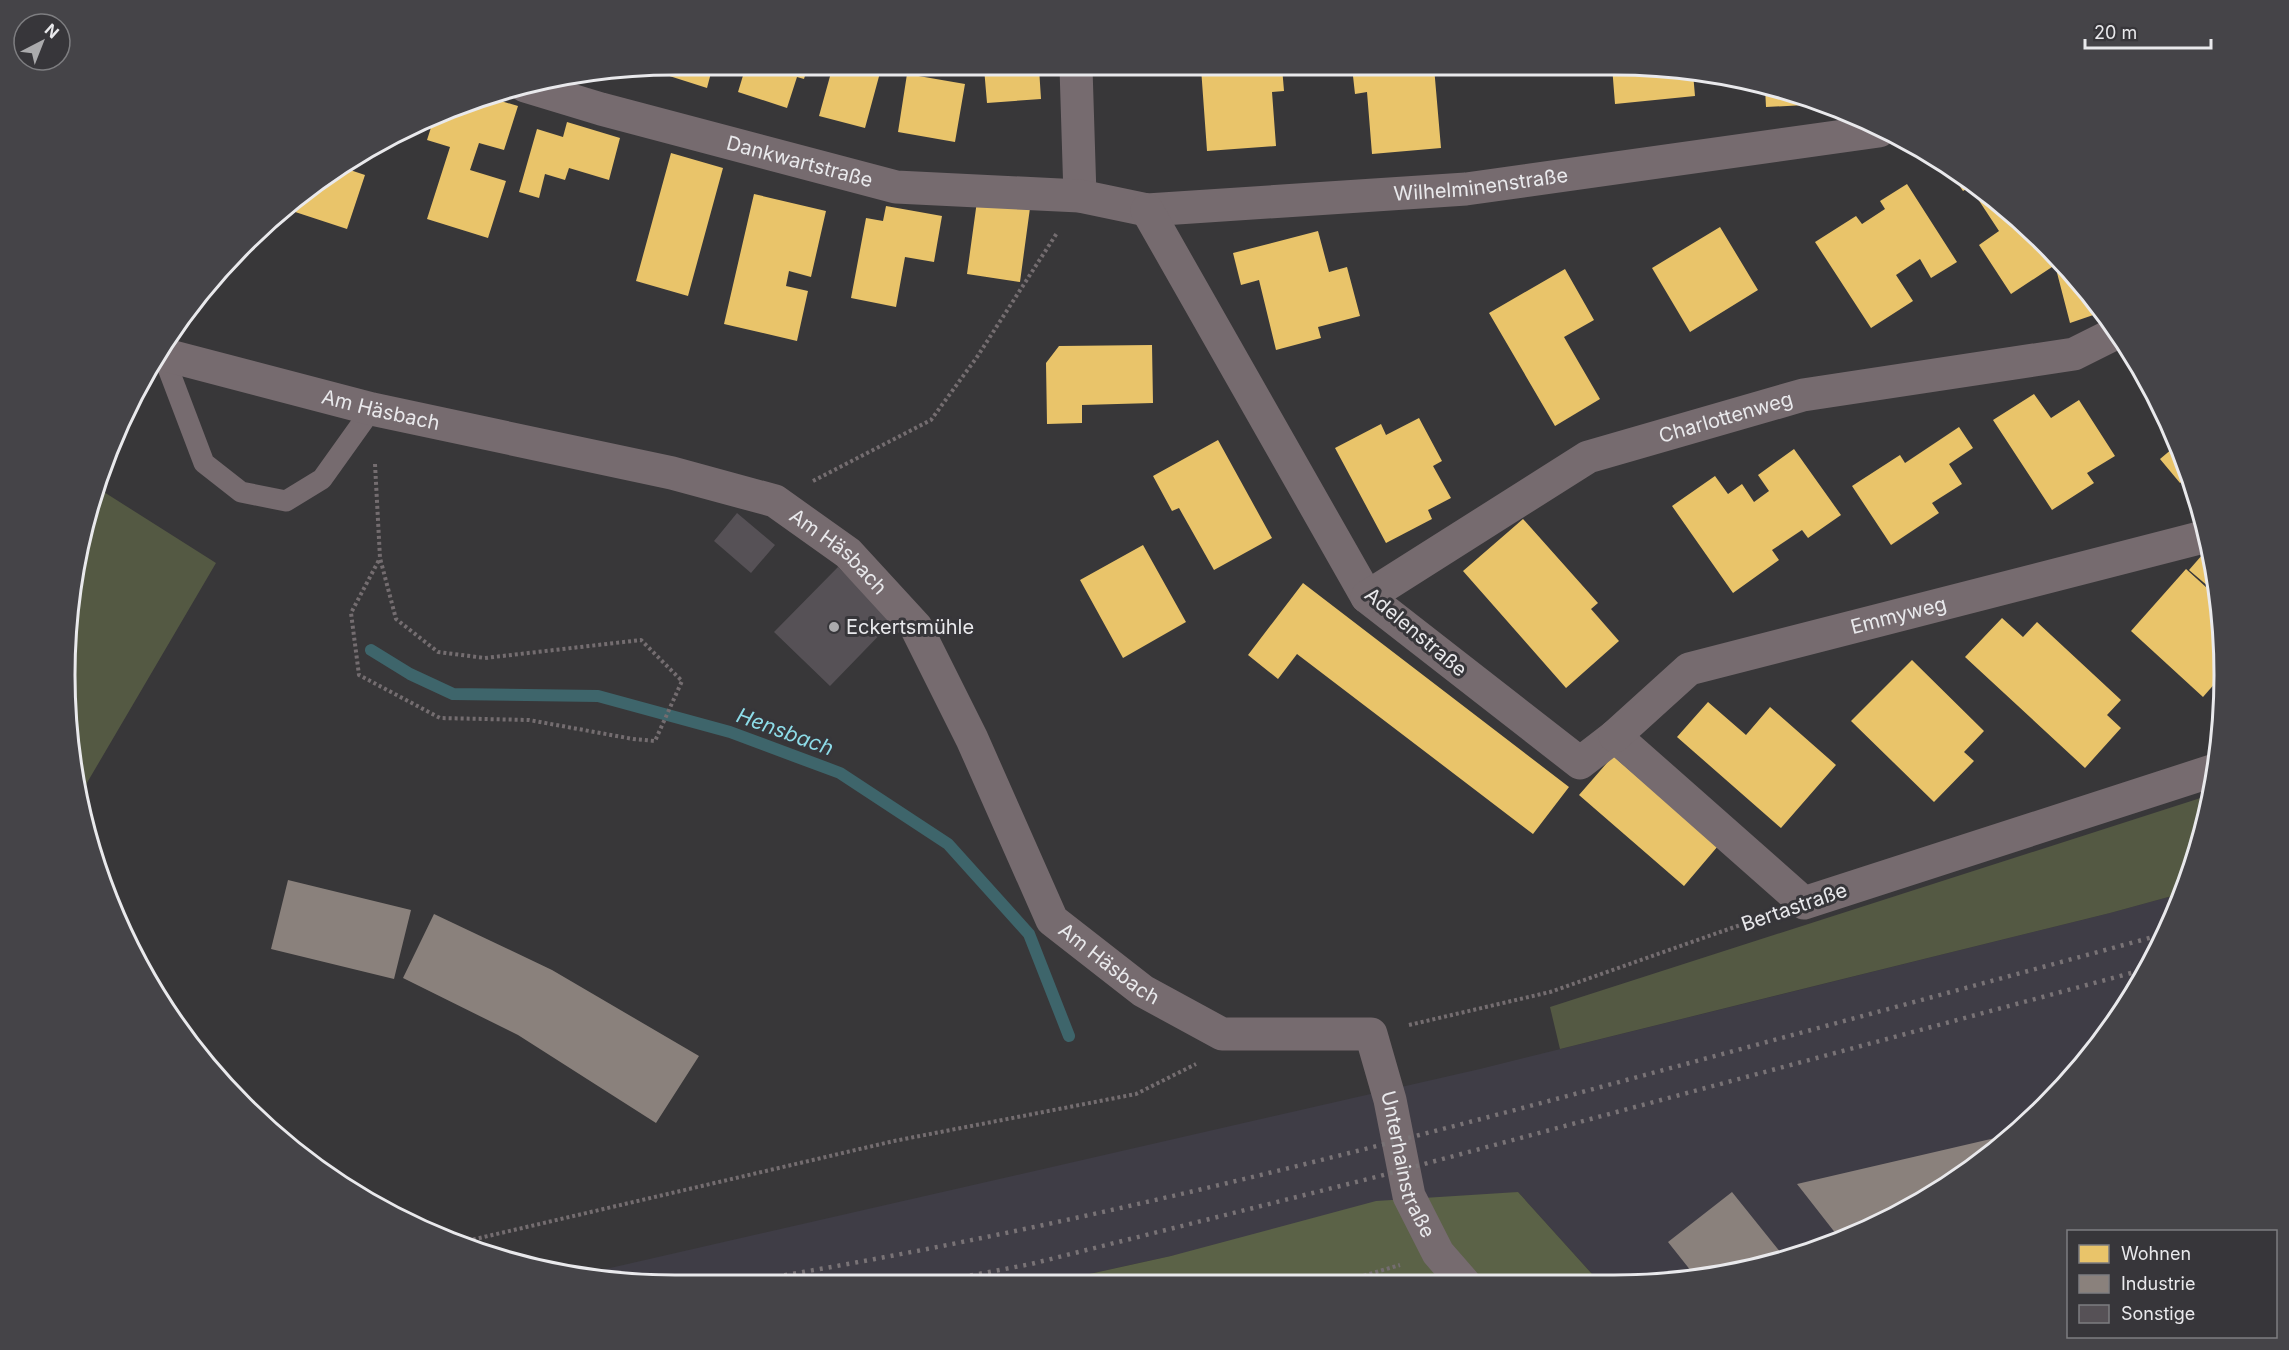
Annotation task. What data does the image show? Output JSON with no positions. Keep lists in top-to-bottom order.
{
  "streets": {
    "street": [
      "Dankwartstraße",
      "Wilhelminenstraße",
      "Am Häsbach",
      "Charlottenweg",
      "Emmyweg",
      "Adelenstraße",
      "Bertastraße",
      "Unterhainstraße"
    ]
  },
  "crossings": [
    ["Dankwartstraße", "Wilhelminenstraße"],
    ["Wilhelminenstraße", "Adelenstraße"],
    ["Am Häsbach", "Bertastraße"],
    ["Am Häsbach", "Unterhainstraße"],
    ["Charlottenweg", "Adelenstraße"],
    ["Emmyweg", "Adelenstraße"],
    ["Bertastraße", "Unterhainstraße"]
  ],
  "water": ["Hensbach"],
  "places": ["Eckertsmühle"],
  "legend": ["Wohnen", "Industrie", "Sonstige"],
  "scale_bar": "20 m",
  "north": "top right"
}
